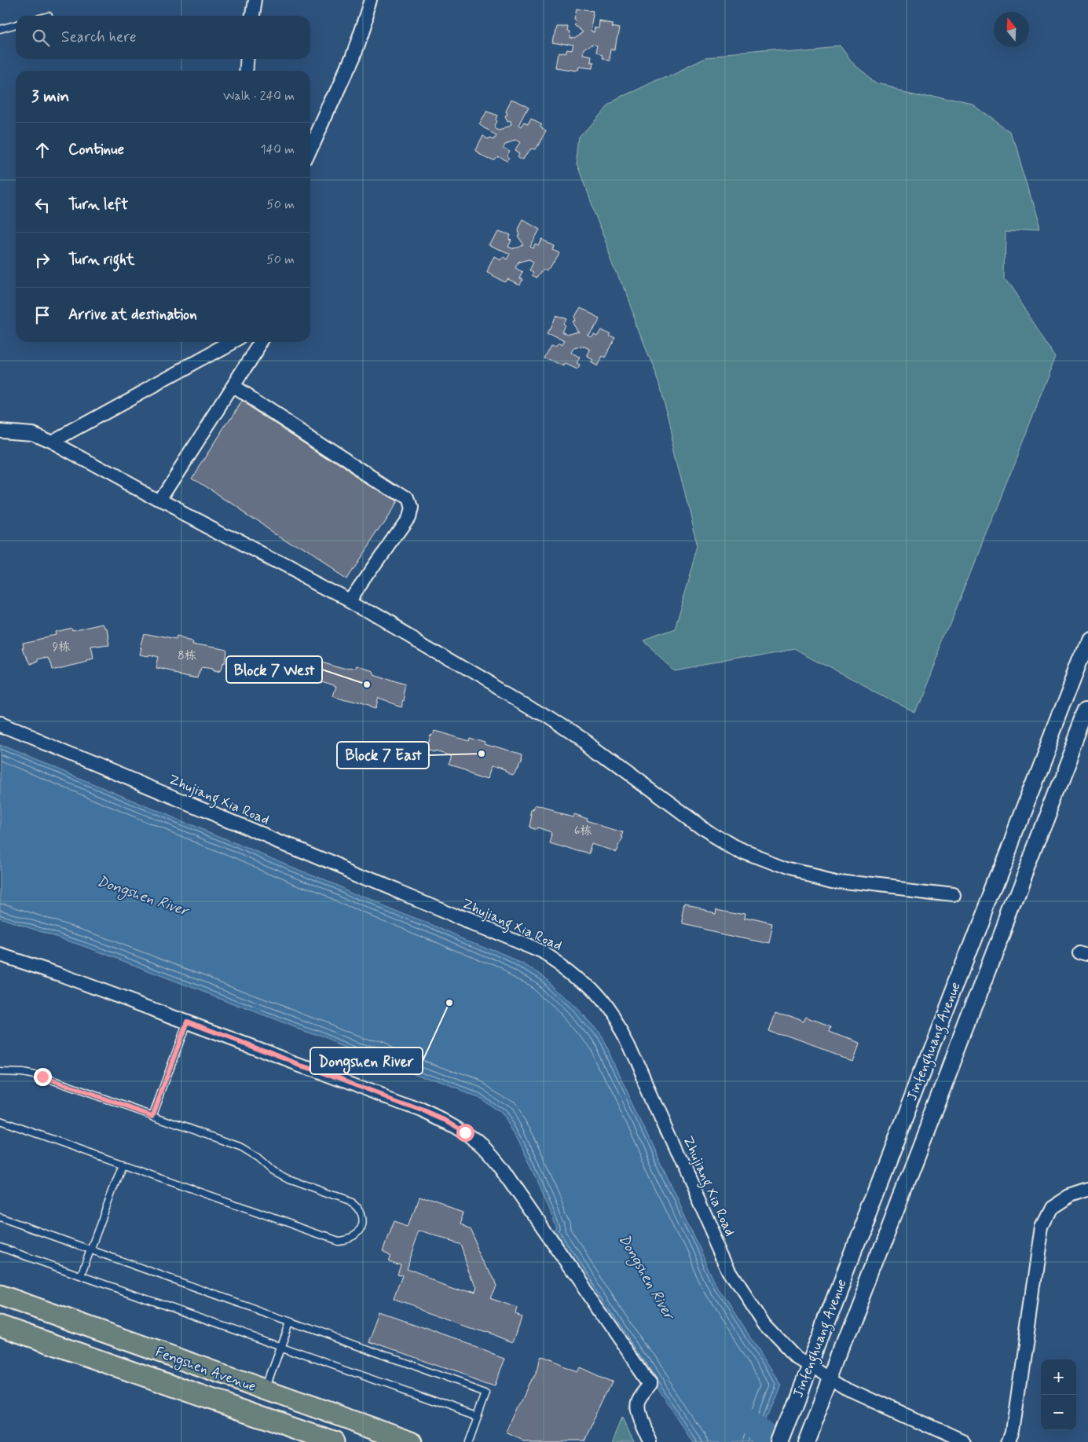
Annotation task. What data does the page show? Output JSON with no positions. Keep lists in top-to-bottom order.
{
  "streets": {
    "main road": ["Fengshen Avenue"],
    "street": ["Zhujiang Xia Road", "Jinfenghuang Avenue"]
  },
  "crossings": [
    ["Zhujiang Xia Road", "Jinfenghuang Avenue"]
  ],
  "water": ["Dongshen River"],
  "places": ["Block 7 West", "Block 7 East", "Dongshen River"],
  "house_numbers": ["9栋", "8栋", "6栋"],
  "north": "top",
  "page": {
    "search": "Search here",
    "heading": ["3 min", "Walk · 240 m"],
    "list": [
      ["Continue", "140 m"],
      ["Turn left", "50 m"],
      ["Turn right", "50 m"],
      "Arrive at destination"
    ],
    "map_buttons": ["+", "−"]
  }
}
